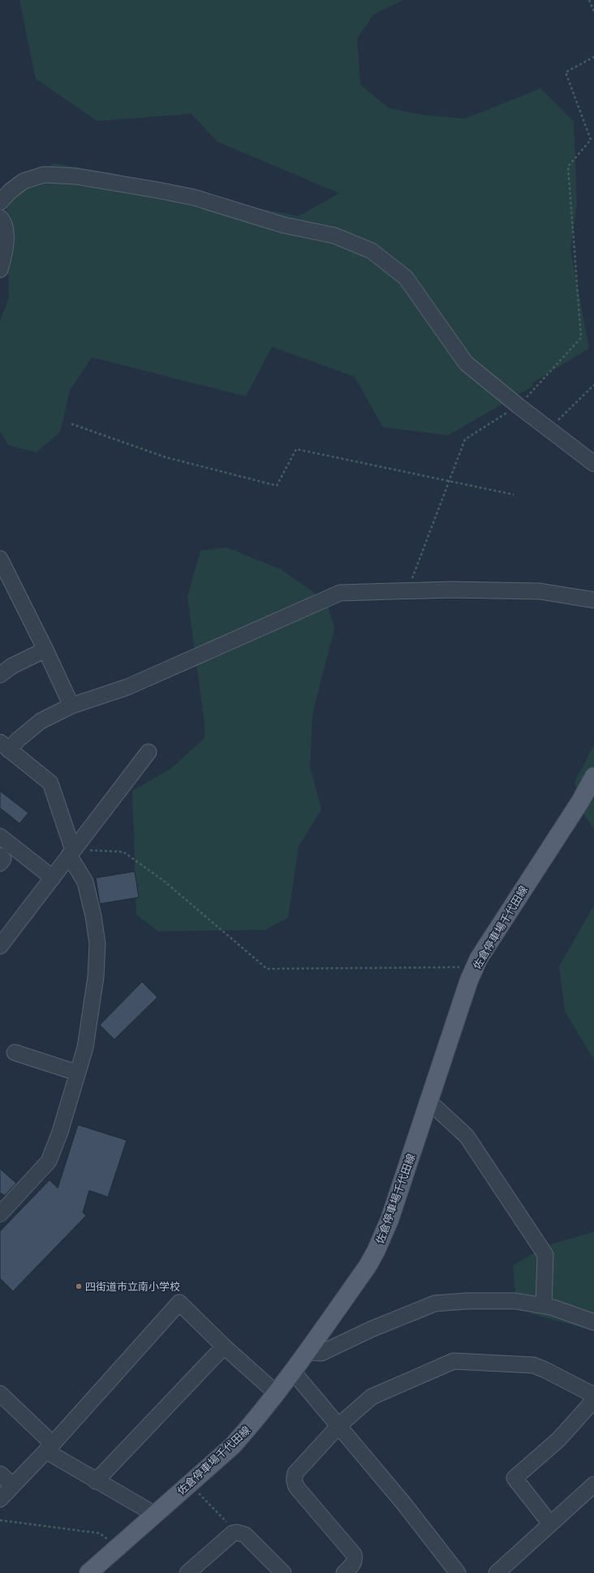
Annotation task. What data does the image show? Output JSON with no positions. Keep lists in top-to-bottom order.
{
  "streets": {
    "main road": ["佐倉停車場千代田線"]
  },
  "places": ["四街道市立南小学校"]
}
